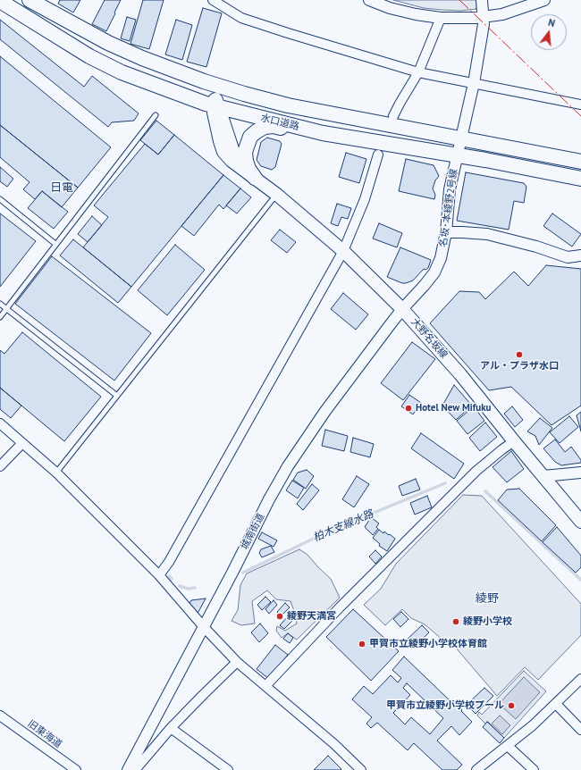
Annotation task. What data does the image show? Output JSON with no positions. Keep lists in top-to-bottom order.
{
  "streets": {
    "highway": ["水口道路"],
    "main road": ["大野名坂線"],
    "street": ["名坂･本綾野2号線", "城南街道", "旧東海道"]
  },
  "crossings": [
    ["水口道路", "名坂･本綾野2号線"],
    ["名坂･本綾野2号線", "大野名坂線"],
    ["名坂･本綾野2号線", "城南街道"],
    ["大野名坂線", "城南街道"]
  ],
  "districts": ["日電", "綾野"],
  "water": ["柏木支線水路"],
  "places": [
    "アル・プラザ水口",
    "Hotel New Mifuku",
    "綾野天満宮",
    "綾野小学校",
    "甲賀市立綾野小学校体育館",
    "甲賀市立綾野小学校プール"
  ],
  "north": "top"
}
